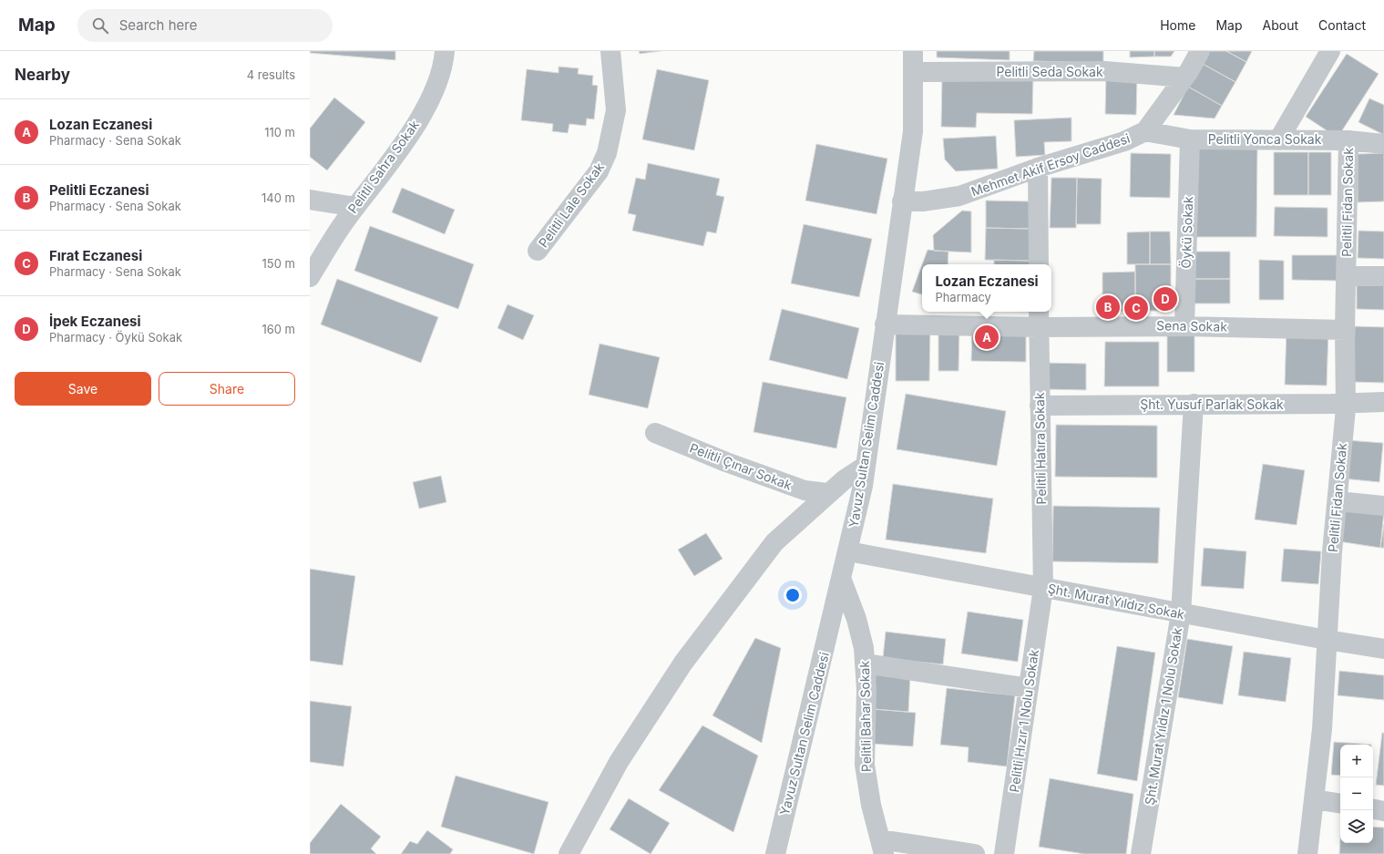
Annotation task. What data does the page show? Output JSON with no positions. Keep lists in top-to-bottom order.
{
  "streets": {
    "street": [
      "Pelitli Seda Sokak",
      "Pelitli Yonca Sokak",
      "Mehmet Akif Ersoy Caddesi",
      "Pelitli Sahra Sokak",
      "Pelitli Fidan Sokak",
      "Pelitli Lale Sokak",
      "Öykü Sokak",
      "Sena Sokak",
      "Şht. Yusuf Parlak Sokak",
      "Yavuz Sultan Selim Caddesi",
      "Pelitli Hatıra Sokak",
      "Pelitli Çınar Sokak",
      "Şht. Murat Yıldız Sokak",
      "Pelitli Bahar Sokak",
      "Şht. Murat Yıldız 1 Nolu Sokak",
      "Pelitli Hızır 1 Nolu Sokak"
    ]
  },
  "crossings": [
    ["Pelitli Seda Sokak", "Mehmet Akif Ersoy Caddesi"],
    ["Pelitli Seda Sokak", "Yavuz Sultan Selim Caddesi"],
    ["Pelitli Yonca Sokak", "Mehmet Akif Ersoy Caddesi"],
    ["Pelitli Yonca Sokak", "Pelitli Fidan Sokak"],
    ["Pelitli Yonca Sokak", "Öykü Sokak"],
    ["Mehmet Akif Ersoy Caddesi", "Yavuz Sultan Selim Caddesi"],
    ["Pelitli Fidan Sokak", "Sena Sokak"],
    ["Pelitli Fidan Sokak", "Şht. Yusuf Parlak Sokak"],
    ["Pelitli Fidan Sokak", "Şht. Murat Yıldız Sokak"],
    ["Öykü Sokak", "Sena Sokak"],
    ["Sena Sokak", "Yavuz Sultan Selim Caddesi"],
    ["Sena Sokak", "Pelitli Hatıra Sokak"],
    ["Şht. Yusuf Parlak Sokak", "Pelitli Hatıra Sokak"],
    ["Şht. Yusuf Parlak Sokak", "Şht. Murat Yıldız 1 Nolu Sokak"],
    ["Yavuz Sultan Selim Caddesi", "Şht. Murat Yıldız Sokak"],
    ["Yavuz Sultan Selim Caddesi", "Pelitli Bahar Sokak"],
    ["Pelitli Hatıra Sokak", "Şht. Murat Yıldız Sokak"],
    ["Pelitli Hatıra Sokak", "Pelitli Hızır 1 Nolu Sokak"],
    ["Şht. Murat Yıldız Sokak", "Şht. Murat Yıldız 1 Nolu Sokak"],
    ["Şht. Murat Yıldız Sokak", "Pelitli Hızır 1 Nolu Sokak"]
  ],
  "page": {
    "header": "Map",
    "search": "Search here",
    "nav": [
      "Home",
      "Map",
      "About",
      "Contact"
    ],
    "heading": ["Nearby", "4 results"],
    "list": [
      {
        "mark": "A",
        "name": "Lozan Eczanesi",
        "note": "Pharmacy · Sena Sokak",
        "value": "110 m"
      },
      {
        "mark": "B",
        "name": "Pelitli Eczanesi",
        "note": "Pharmacy · Sena Sokak",
        "value": "140 m"
      },
      {
        "mark": "C",
        "name": "Fırat Eczanesi",
        "note": "Pharmacy · Sena Sokak",
        "value": "150 m"
      },
      {
        "mark": "D",
        "name": "İpek Eczanesi",
        "note": "Pharmacy · Öykü Sokak",
        "value": "160 m"
      }
    ],
    "popup": ["Lozan Eczanesi", "Pharmacy"],
    "pins": [
      "D",
      "B",
      "C",
      "A"
    ],
    "buttons": ["Save", "Share"],
    "map_buttons": ["+", "−"]
  }
}
